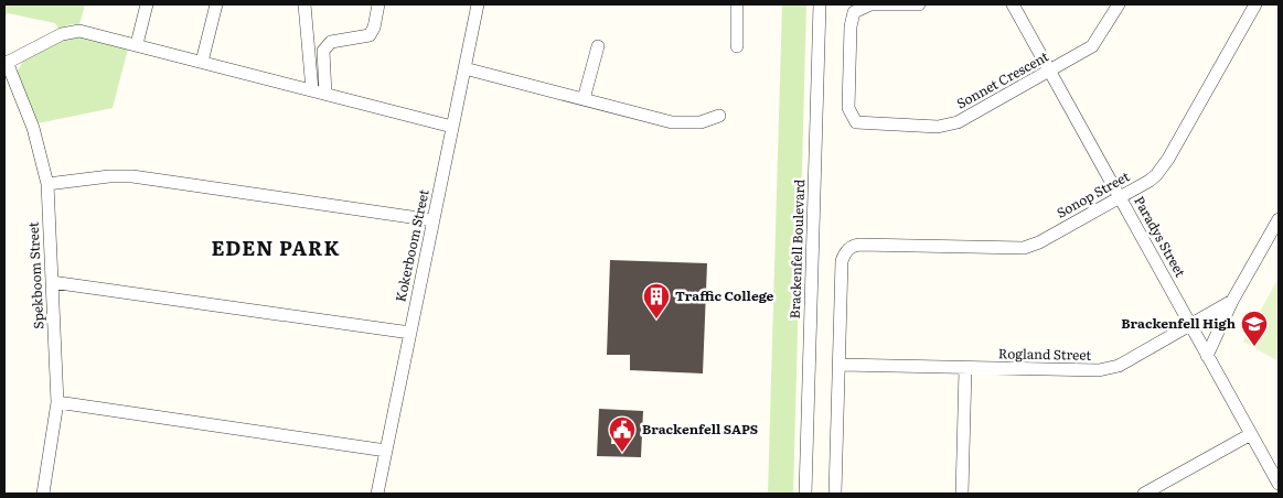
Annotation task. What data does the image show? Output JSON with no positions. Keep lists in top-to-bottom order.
{
  "streets": {
    "street": [
      "Sonnet Crescent",
      "Sonop Street",
      "Paradys Street",
      "Kokerboom Street",
      "Brackenfell Boulevard",
      "Spekboom Street",
      "Rogland Street"
    ]
  },
  "crossings": [
    ["Sonnet Crescent", "Paradys Street"],
    ["Sonop Street", "Paradys Street"],
    ["Sonop Street", "Rogland Street"],
    ["Paradys Street", "Rogland Street"]
  ],
  "districts": ["EDEN PARK"],
  "places": {
    "building": ["Traffic College"],
    "school or university": ["Brackenfell High"],
    "public building": ["Brackenfell SAPS"]
  }
}
